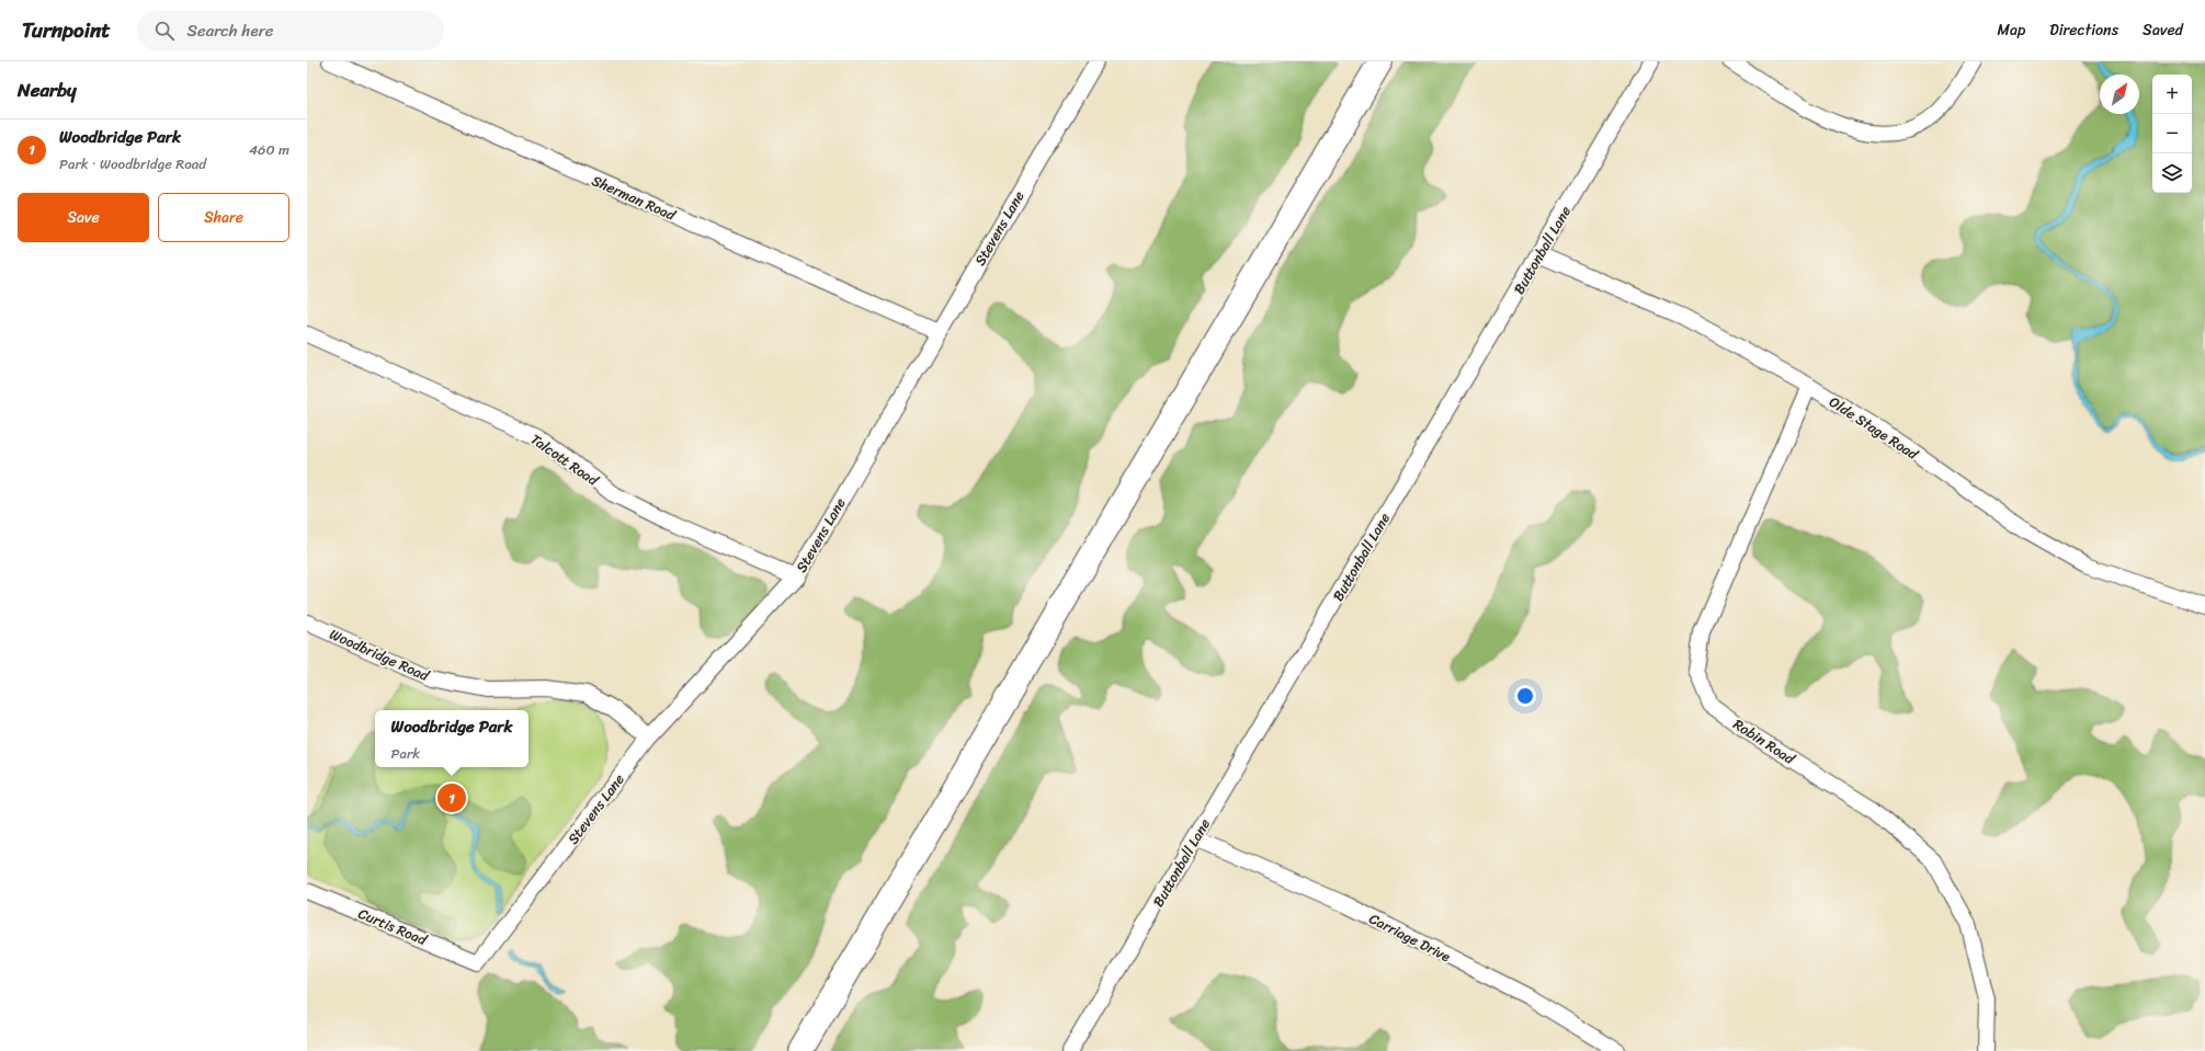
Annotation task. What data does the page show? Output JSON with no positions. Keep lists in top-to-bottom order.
{
  "streets": {
    "street": [
      "Sherman Road",
      "Stevens Lane",
      "Buttonball Lane",
      "Olde Stage Road",
      "Talcott Road",
      "Woodbridge Road",
      "Robin Road",
      "Curtis Road",
      "Carriage Drive"
    ]
  },
  "crossings": [
    ["Sherman Road", "Stevens Lane"],
    ["Stevens Lane", "Talcott Road"],
    ["Stevens Lane", "Woodbridge Road"],
    ["Stevens Lane", "Curtis Road"],
    ["Buttonball Lane", "Olde Stage Road"],
    ["Buttonball Lane", "Carriage Drive"],
    ["Olde Stage Road", "Robin Road"]
  ],
  "north": "top right",
  "page": {
    "header": "Turnpoint",
    "search": "Search here",
    "nav": ["Map", "Directions", "Saved"],
    "heading": "Nearby",
    "map_buttons": ["+", "−"],
    "list": [
      {
        "mark": "1",
        "name": "Woodbridge Park",
        "note": "Park · Woodbridge Road",
        "value": "460 m"
      }
    ],
    "buttons": ["Save", "Share"],
    "popup": ["Woodbridge Park", "Park"],
    "pins": "1"
  }
}
